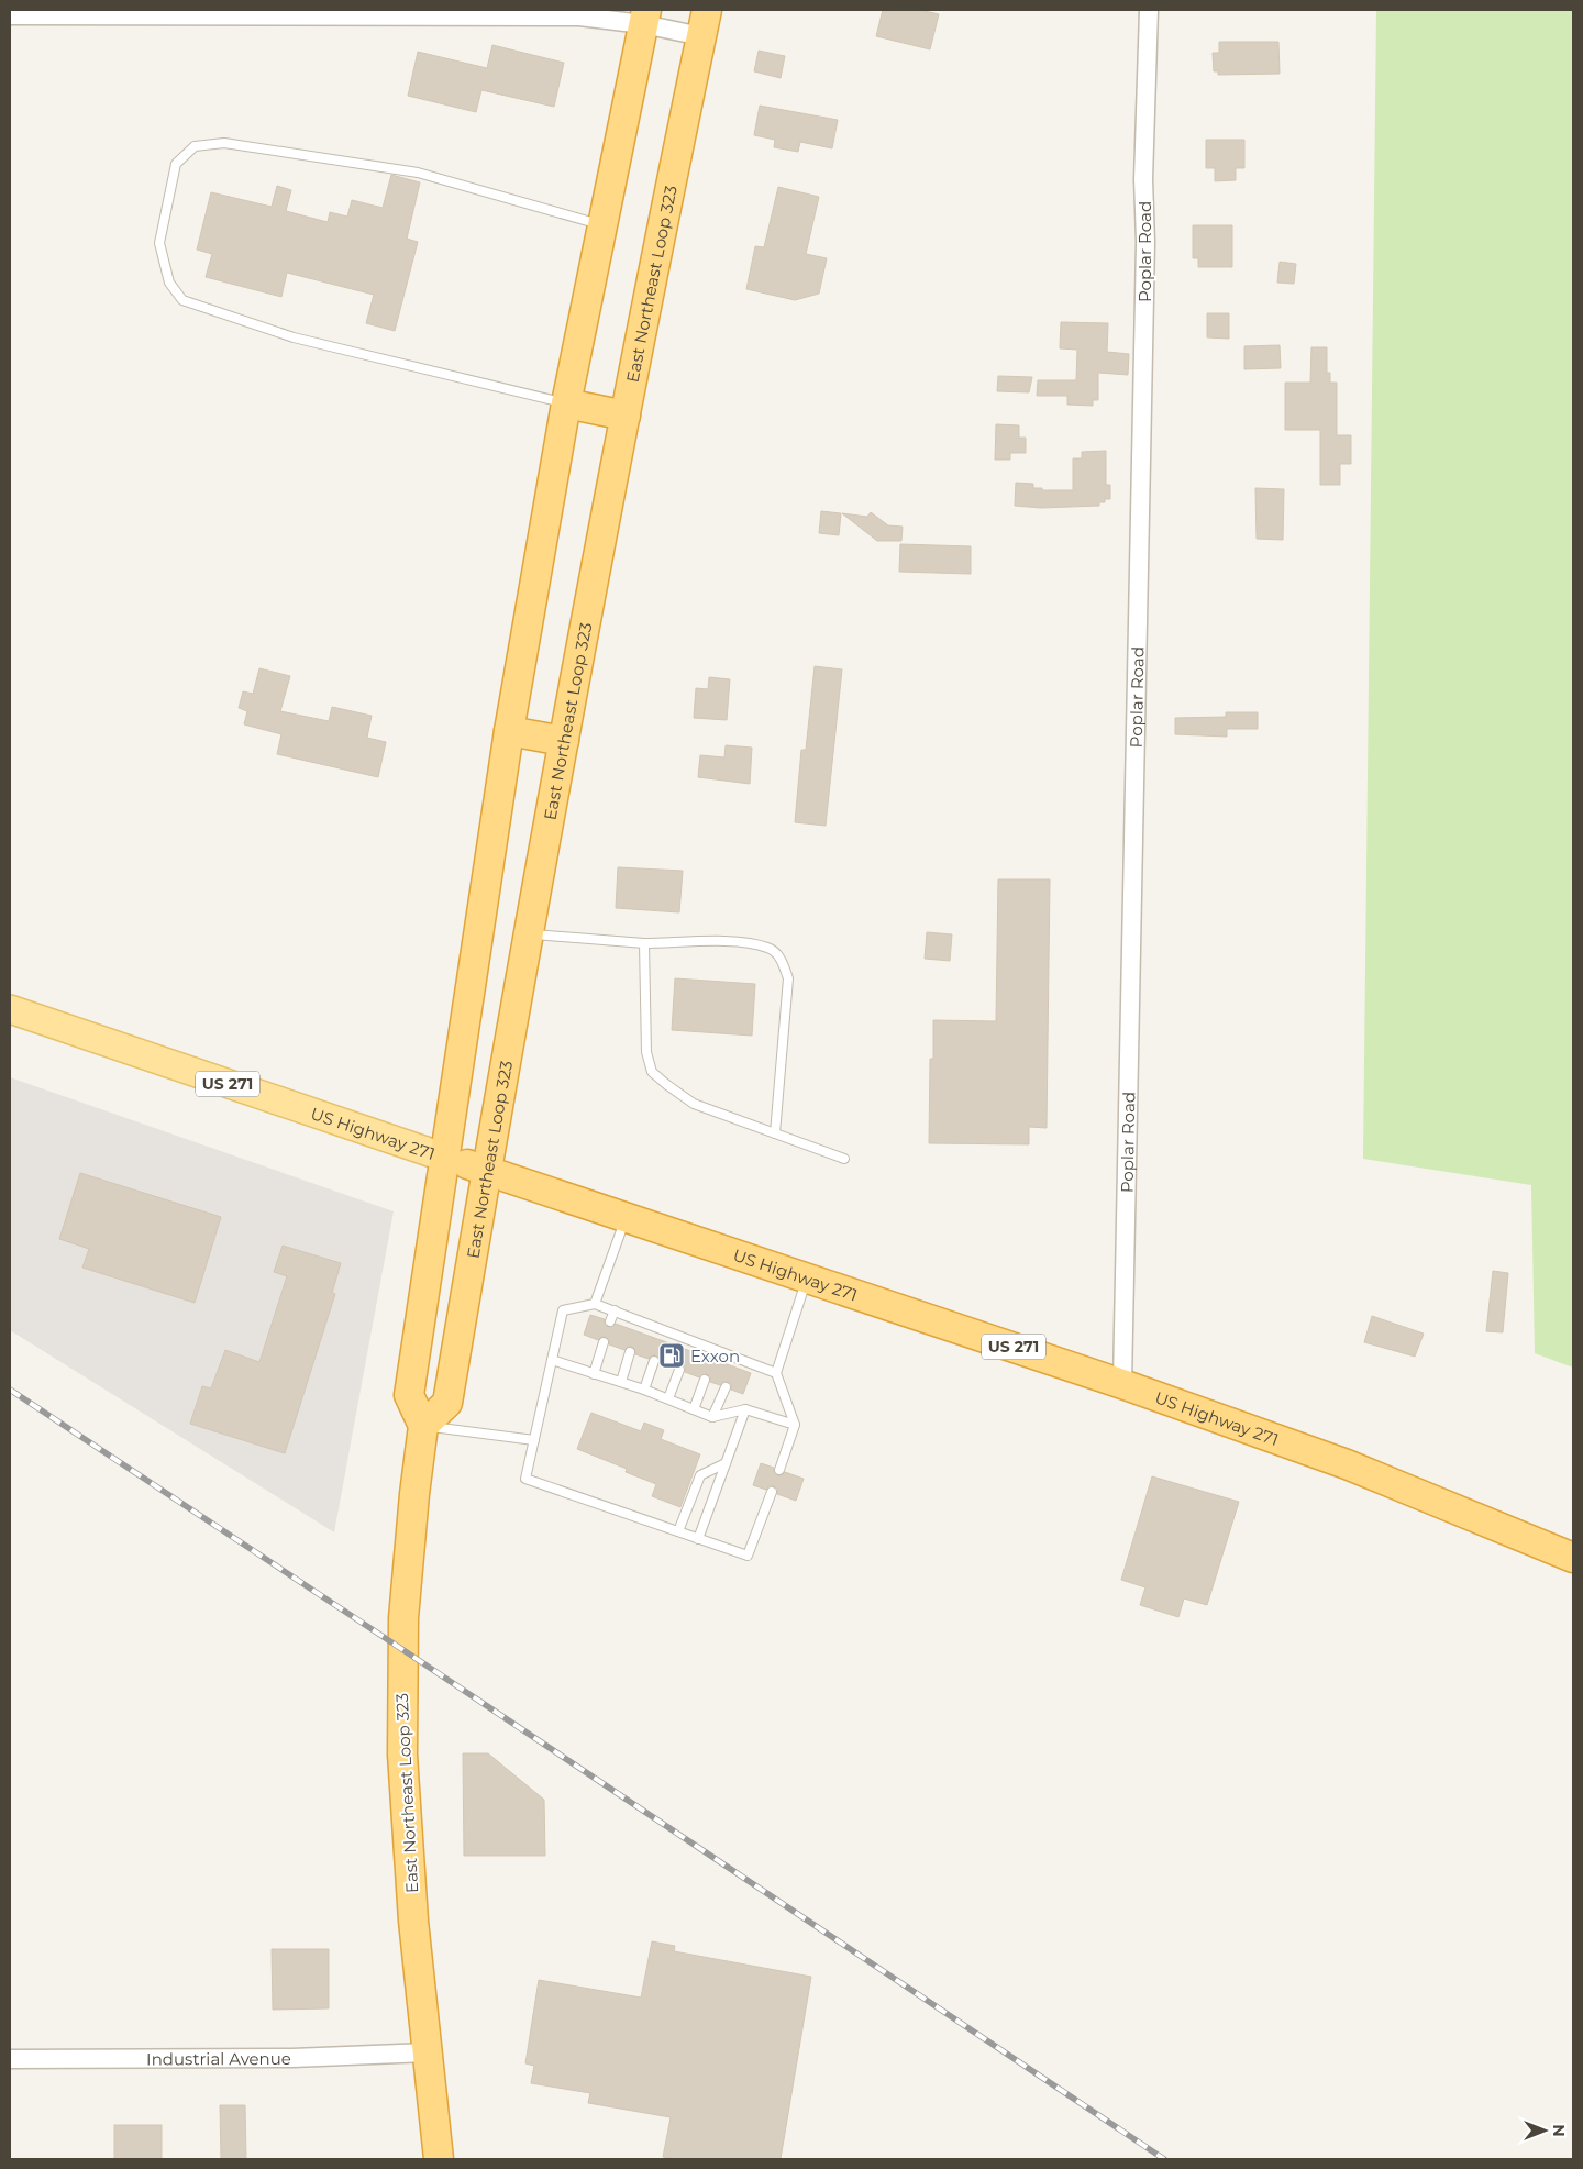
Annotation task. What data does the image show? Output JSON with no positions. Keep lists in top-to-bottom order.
{
  "streets": {
    "highway": ["East Northeast Loop 323", "US 271", "US Highway 271"],
    "street": ["Poplar Road", "Industrial Avenue"]
  },
  "crossings": [
    ["Poplar Road", "US Highway 271"],
    ["East Northeast Loop 323", "US Highway 271"],
    ["East Northeast Loop 323", "Industrial Avenue"]
  ],
  "places": {
    "fuel station": ["Exxon"]
  },
  "north": "right"
}
